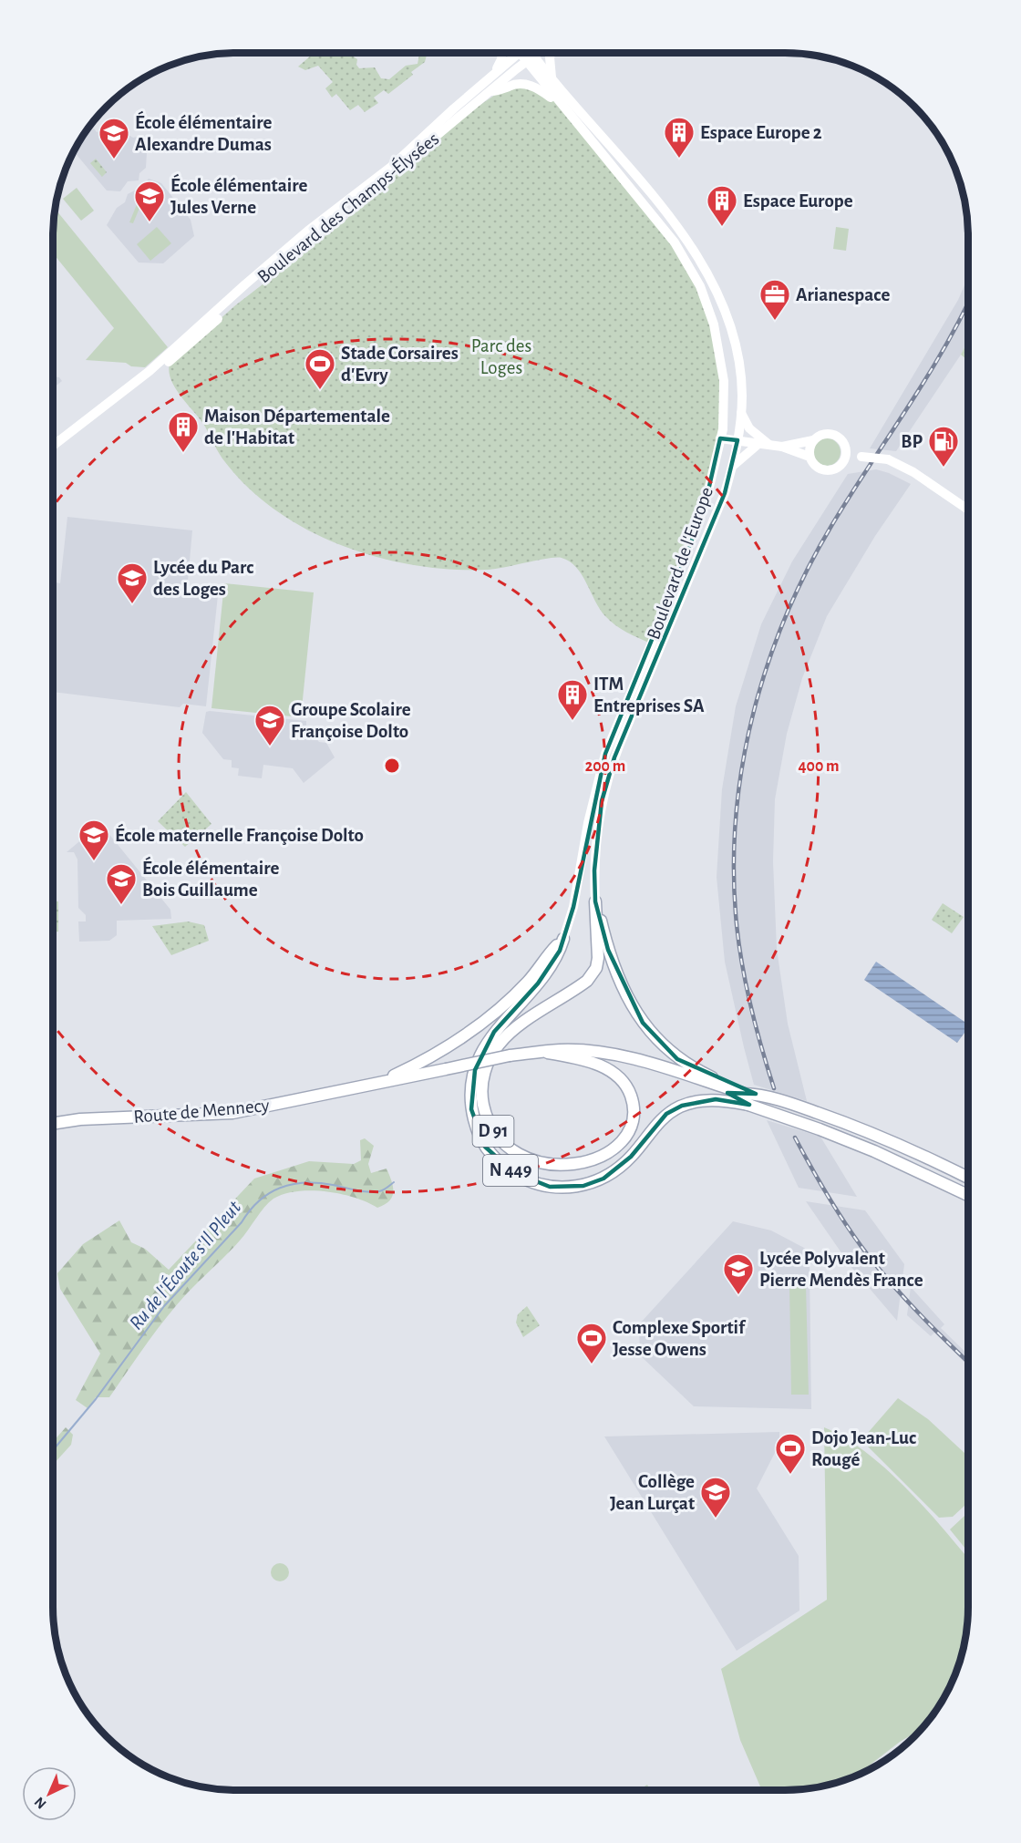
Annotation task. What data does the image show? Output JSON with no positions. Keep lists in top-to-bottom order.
{
  "streets": {
    "main road": [
      "Boulevard des Champs-Élysées",
      "Boulevard de l'Europe",
      "Route de Mennecy",
      "D 91",
      "N 449"
    ]
  },
  "crossings": [
    ["Boulevard des Champs-Élysées", "Boulevard de l'Europe"],
    ["Boulevard de l'Europe", "D 91"],
    ["Boulevard de l'Europe", "N 449"],
    ["Route de Mennecy", "D 91"],
    ["D 91", "N 449"]
  ],
  "water": ["Ru de l'Écoute s'Il Pleut"],
  "parks": ["Parc des Loges"],
  "places": {
    "building": [
      "Espace Europe 2",
      "Espace Europe",
      "Maison Départementale de l'Habitat",
      "ITM Entreprises SA"
    ],
    "school or university": [
      "École élémentaire Alexandre Dumas",
      "École élémentaire Jules Verne",
      "Lycée du Parc des Loges",
      "Groupe Scolaire Françoise Dolto",
      "École maternelle Françoise Dolto",
      "École élémentaire Bois Guillaume",
      "Lycée Polyvalent Pierre Mendès France",
      "Collège Jean Lurçat"
    ],
    "office": ["Arianespace"],
    "sports": ["Stade Corsaires d'Evry", "Complexe Sportif Jesse Owens", "Dojo Jean-Luc Rougé"],
    "fuel station": ["BP"]
  },
  "north": "bottom left",
  "rings": ["200 m", "400 m"]
}
